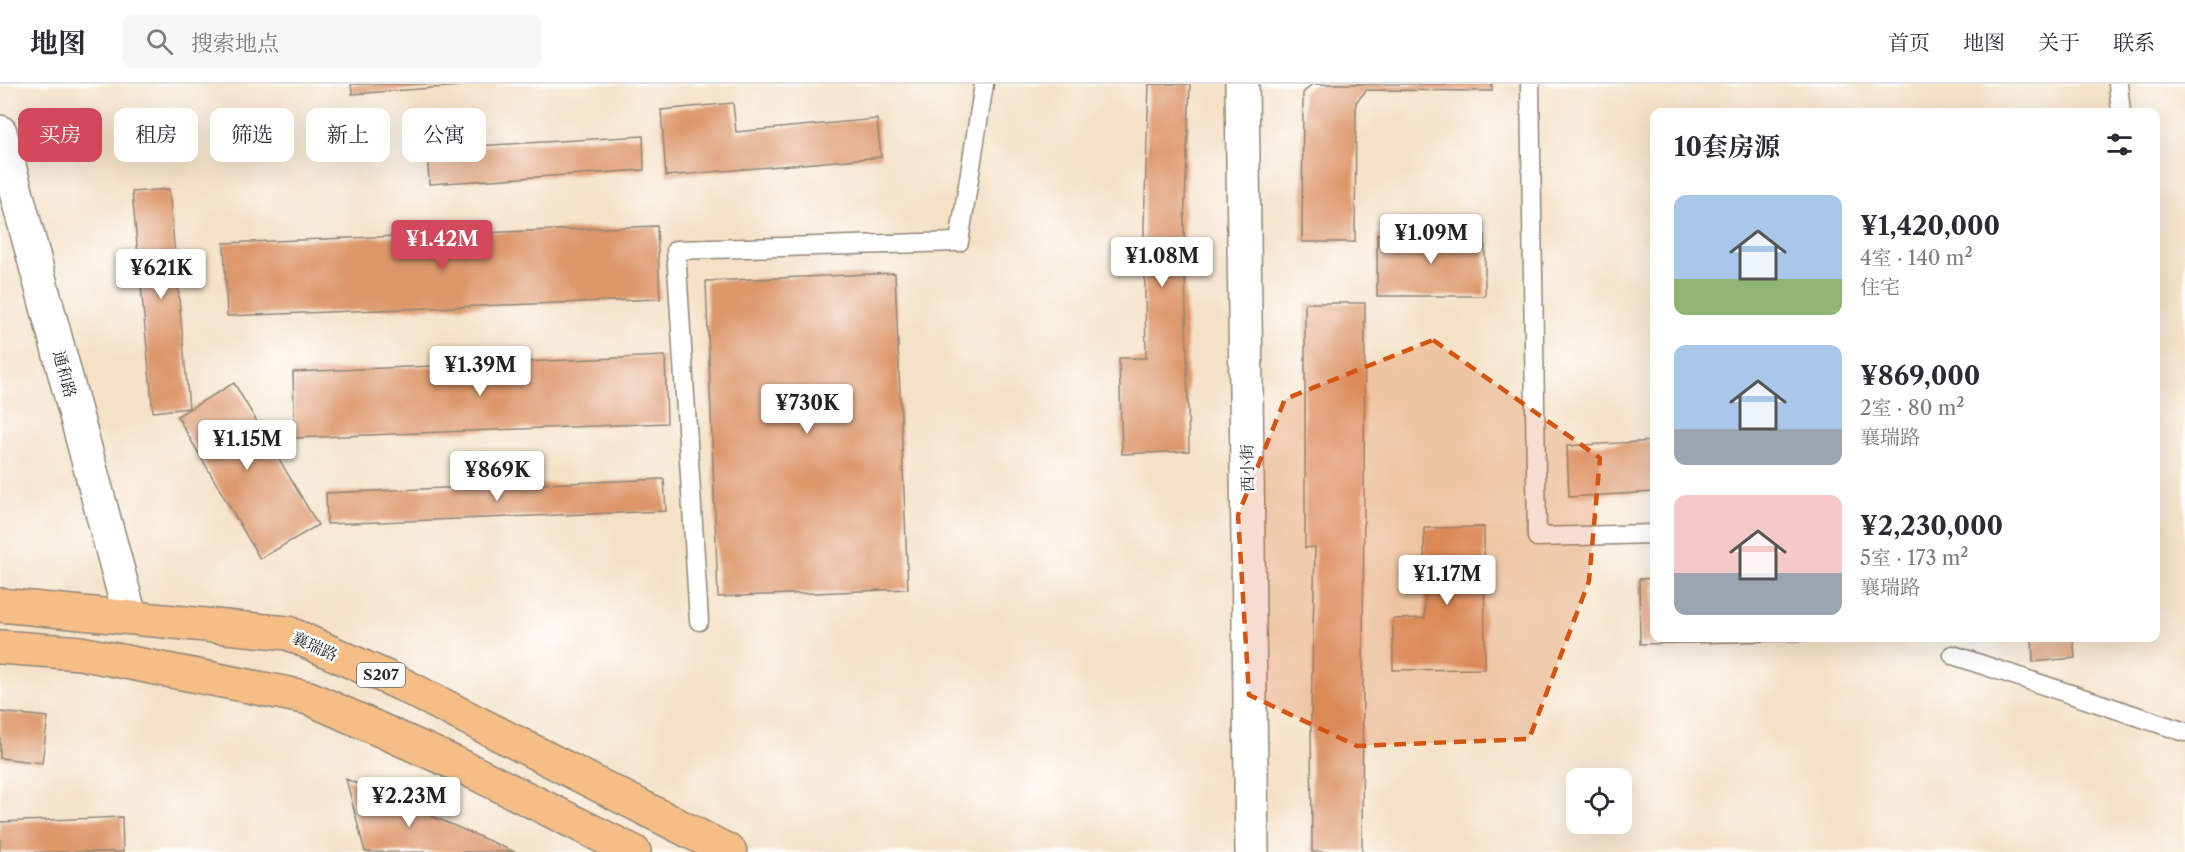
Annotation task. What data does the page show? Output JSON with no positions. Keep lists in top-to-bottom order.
{
  "streets": {
    "main road": ["襄瑞路", "S207"],
    "street": ["通和路", "西小街"]
  },
  "crossings": [
    ["通和路", "襄瑞路"]
  ],
  "page": {
    "header": "地图",
    "search": "搜索地点",
    "nav": [
      "首页",
      "地图",
      "关于",
      "联系"
    ],
    "chip": [
      "买房",
      "租房",
      "筛选",
      "新上",
      "公寓"
    ],
    "heading": "10套房源",
    "list": [
      {
        "name": "¥1,420,000",
        "note": "4室 · 140 m² · 住宅"
      },
      {
        "name": "¥869,000",
        "note": "2室 · 80 m² · 襄瑞路"
      },
      {
        "name": "¥2,230,000",
        "note": "5室 · 173 m² · 襄瑞路"
      }
    ],
    "price": [
      "¥1.09M",
      "¥1.42M",
      "¥1.08M",
      "¥621K",
      "¥1.39M",
      "¥730K",
      "¥1.15M",
      "¥869K",
      "¥1.17M",
      "¥2.23M"
    ]
  }
}
